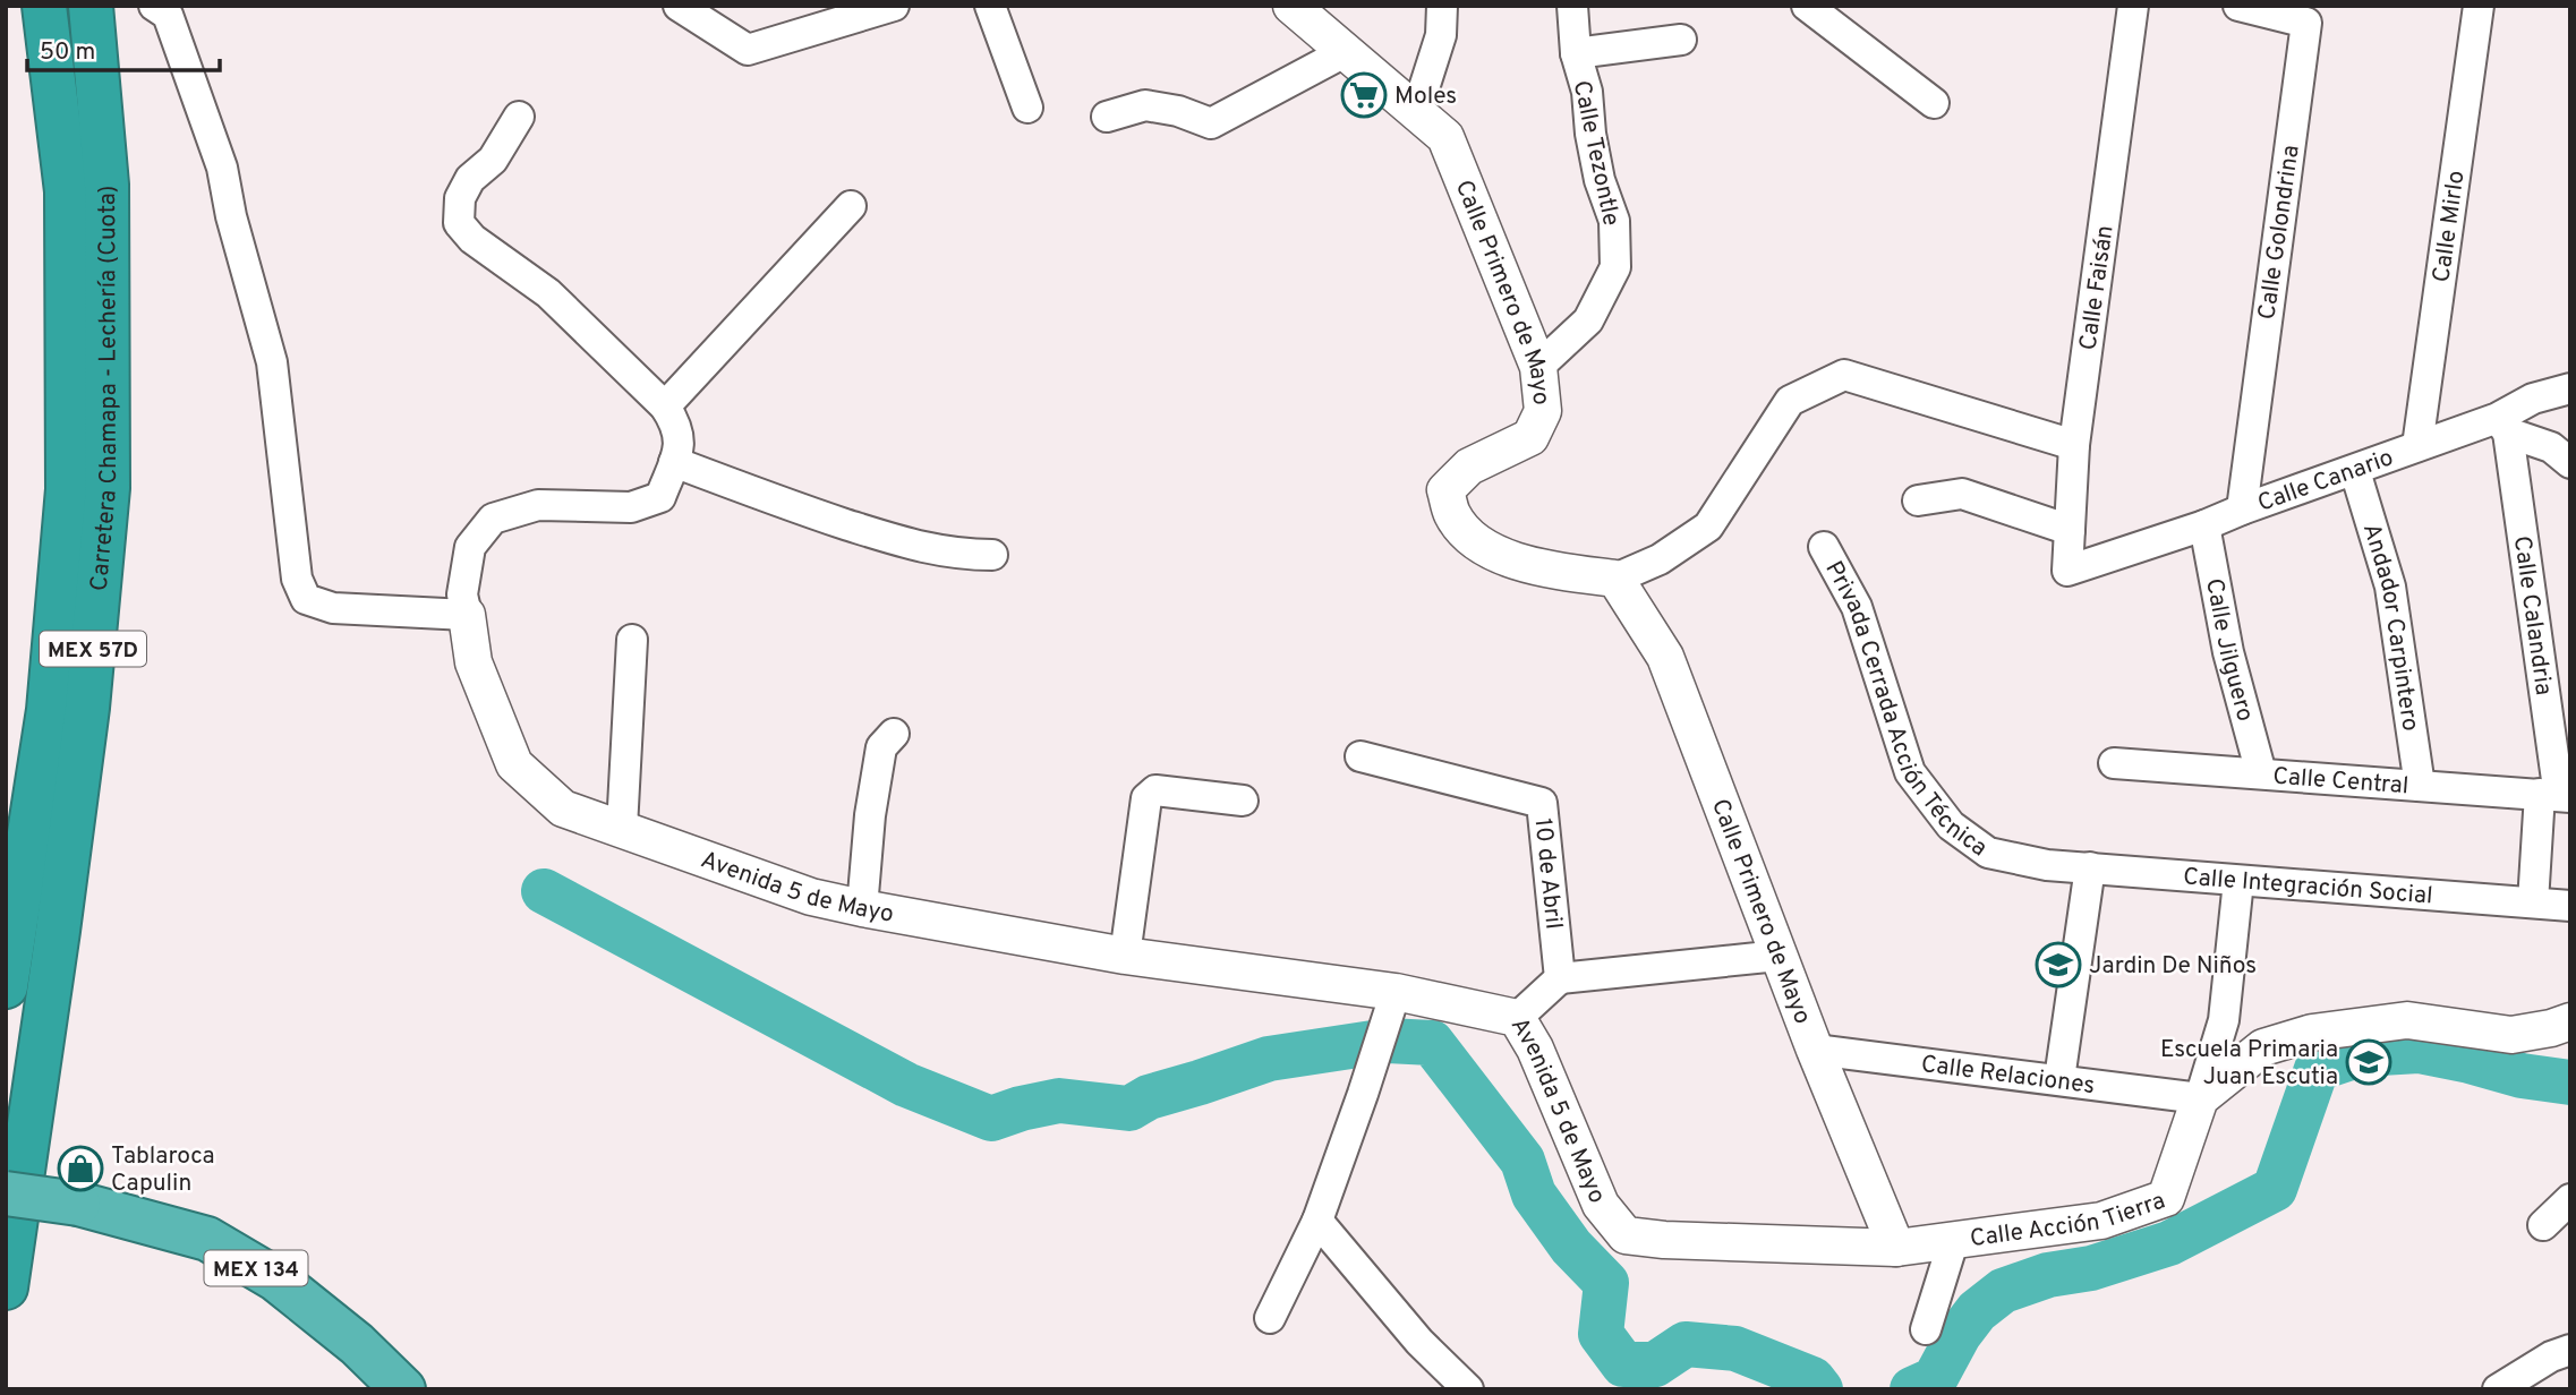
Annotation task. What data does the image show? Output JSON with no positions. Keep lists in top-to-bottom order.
{
  "streets": {
    "highway": ["Carretera Chamapa - Lechería (Cuota)", "MEX 57D", "MEX 134"],
    "street": [
      "Calle Tezontle",
      "Calle Mirlo",
      "Calle Golondrina",
      "Calle Faisán",
      "Calle Primero de Mayo",
      "Calle Canario",
      "Calle Calandria",
      "Andador Carpintero",
      "Calle Jilguero",
      "Privada Cerrada Acción Técnica",
      "Calle Central",
      "10 de Abril",
      "Avenida 5 de Mayo",
      "Calle Integración Social",
      "Calle Relaciones",
      "Calle Acción Tierra"
    ]
  },
  "crossings": [
    ["Calle Tezontle", "Calle Primero de Mayo"],
    ["Calle Mirlo", "Calle Canario"],
    ["Calle Golondrina", "Calle Canario"],
    ["Calle Faisán", "Calle Canario"],
    ["Calle Primero de Mayo", "Avenida 5 de Mayo"],
    ["Calle Primero de Mayo", "Calle Relaciones"],
    ["Calle Primero de Mayo", "Calle Acción Tierra"],
    ["Calle Canario", "Calle Calandria"],
    ["Calle Canario", "Andador Carpintero"],
    ["Calle Canario", "Calle Jilguero"],
    ["Calle Calandria", "Calle Central"],
    ["Calle Calandria", "Calle Integración Social"],
    ["Andador Carpintero", "Calle Central"],
    ["Calle Jilguero", "Calle Central"],
    ["Privada Cerrada Acción Técnica", "Calle Integración Social"],
    ["Avenida 5 de Mayo", "Calle Acción Tierra"],
    ["Calle Relaciones", "Calle Acción Tierra"]
  ],
  "places": {
    "supermarket": ["Moles"],
    "school or university": ["Jardin De Niños", "Escuela Primaria Juan Escutia"],
    "shop": ["Tablaroca Capulin"]
  },
  "scale_bar": "50 m"
}
